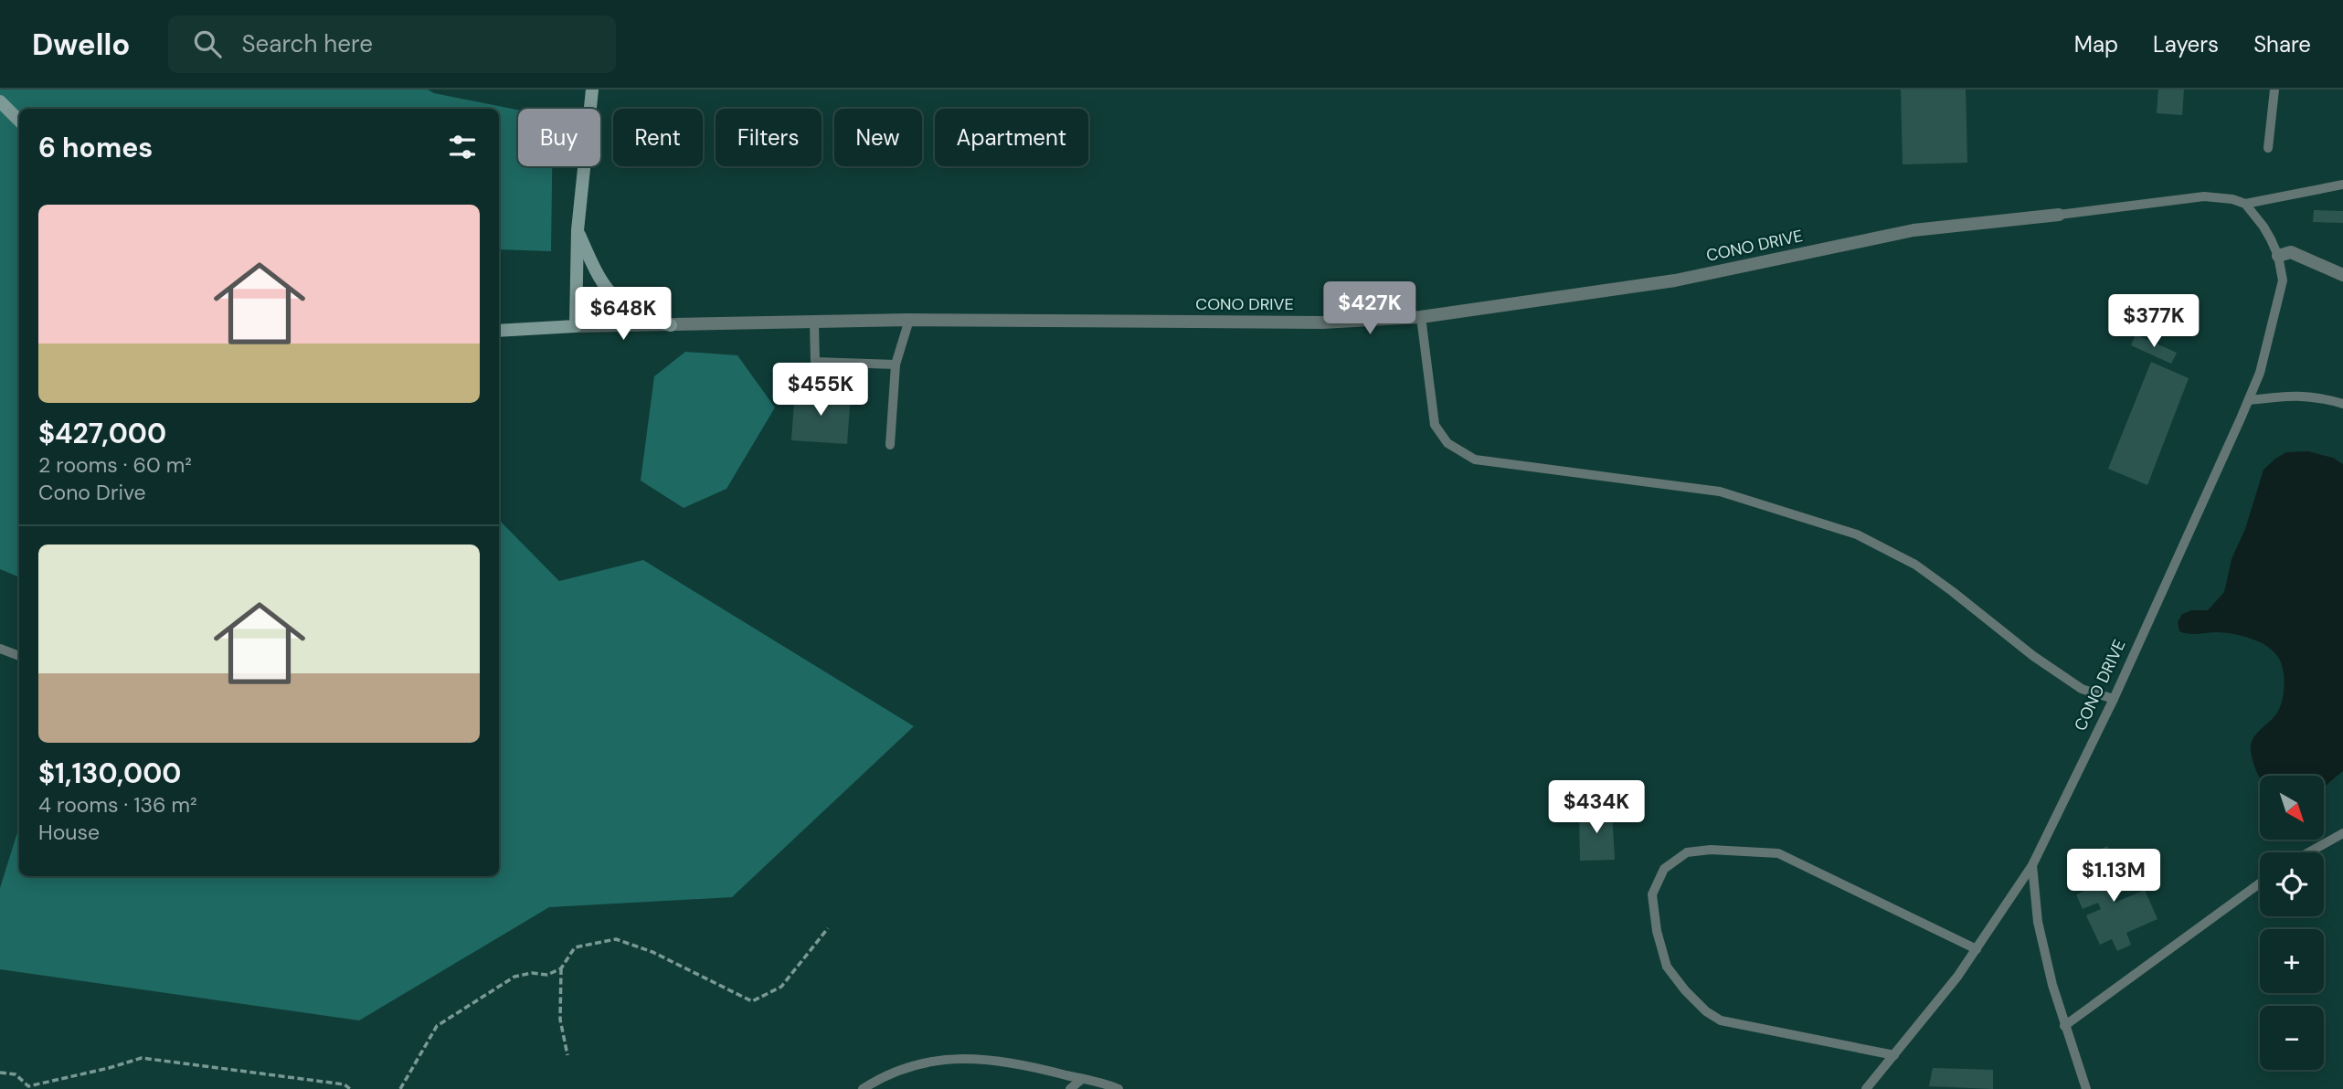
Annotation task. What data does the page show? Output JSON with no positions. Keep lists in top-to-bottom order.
{
  "streets": {
    "street": ["CONO DRIVE"]
  },
  "north": "bottom right",
  "page": {
    "header": "Dwello",
    "search": "Search here",
    "nav": ["Map", "Layers", "Share"],
    "chip": [
      "Buy",
      "Rent",
      "Filters",
      "New",
      "Apartment"
    ],
    "heading": "6 homes",
    "list": [
      {
        "name": "$427,000",
        "note": "2 rooms · 60 m² · Cono Drive"
      },
      {
        "name": "$1,130,000",
        "note": "4 rooms · 136 m² · House"
      }
    ],
    "price": [
      "$427K",
      "$648K",
      "$377K",
      "$455K",
      "$434K",
      "$1.13M"
    ],
    "map_buttons": ["+", "−"]
  }
}
